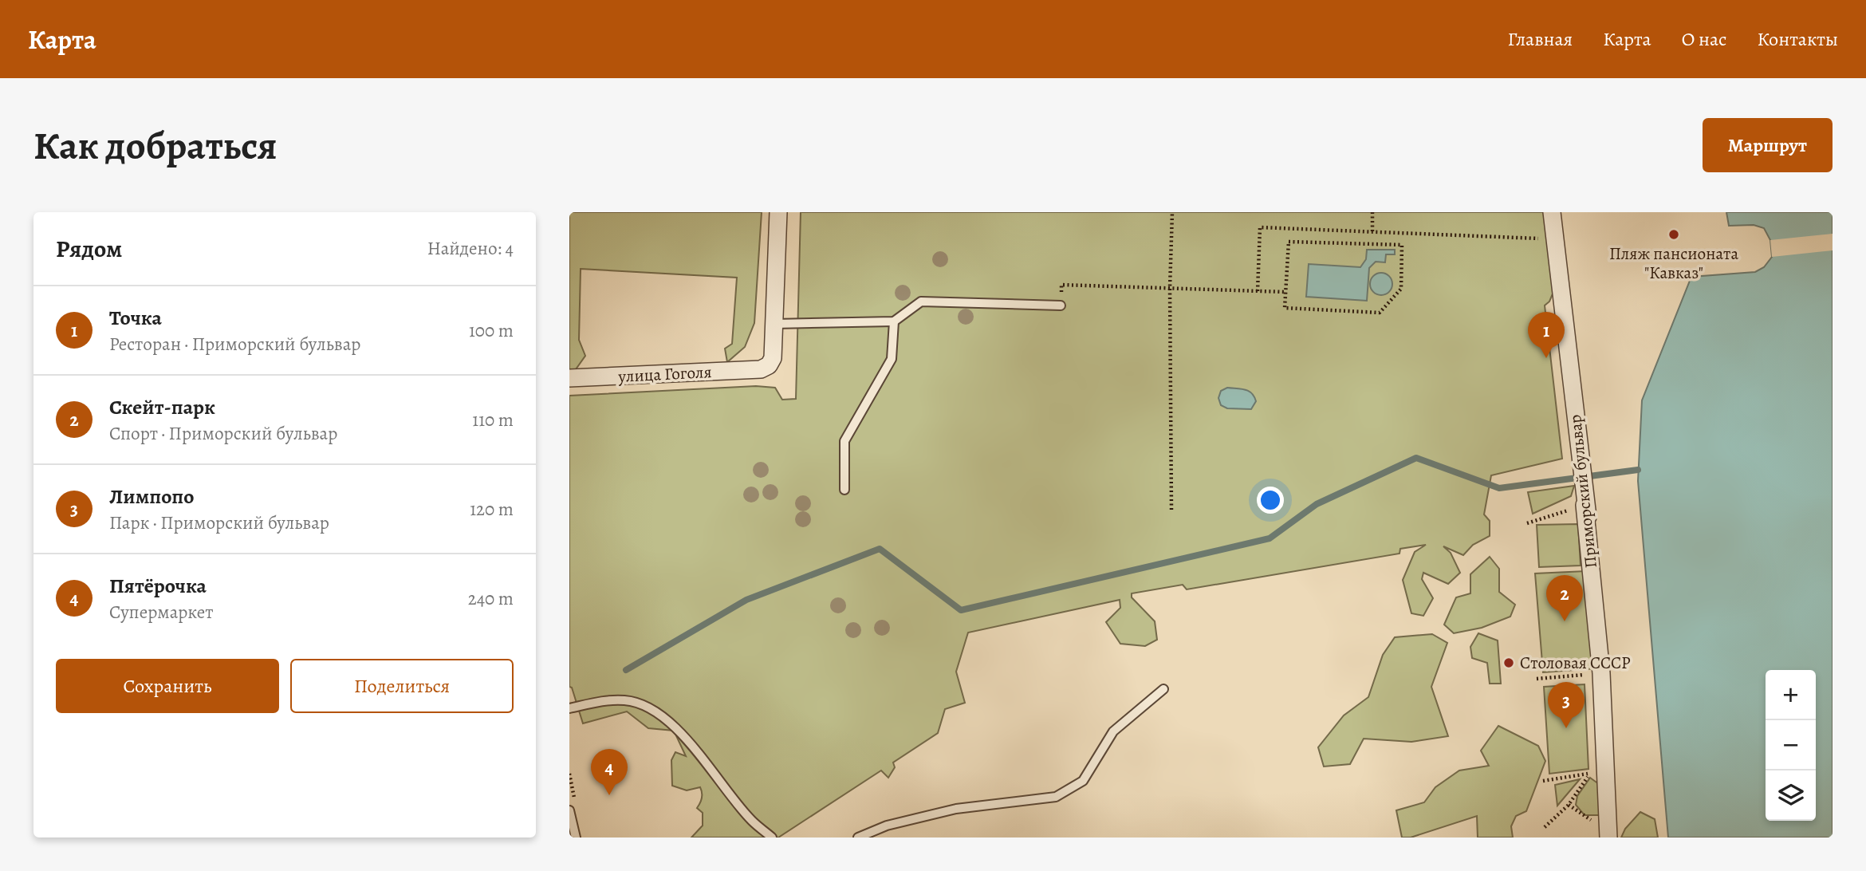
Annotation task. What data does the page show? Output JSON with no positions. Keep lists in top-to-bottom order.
{
  "streets": {
    "street": ["улица Гоголя", "Приморский бульвар"]
  },
  "places": ["Пляж пансионата \"Кавказ\"", "Столовая СССР"],
  "page": {
    "header": "Карта",
    "nav": [
      "Главная",
      "Карта",
      "О нас",
      "Контакты"
    ],
    "buttons": [
      "Маршрут",
      ["Сохранить", "Поделиться"]
    ],
    "title": "Как добраться",
    "heading": ["Рядом", "Найдено: 4"],
    "list": [
      {
        "mark": "1",
        "name": "Точка",
        "note": "Ресторан · Приморский бульвар",
        "value": "100 m"
      },
      {
        "mark": "2",
        "name": "Скейт-парк",
        "note": "Спорт · Приморский бульвар",
        "value": "110 m"
      },
      {
        "mark": "3",
        "name": "Лимпопо",
        "note": "Парк · Приморский бульвар",
        "value": "120 m"
      },
      {
        "mark": "4",
        "name": "Пятёрочка",
        "note": "Супермаркет",
        "value": "240 m"
      }
    ],
    "pins": [
      "1",
      "2",
      "3",
      "4"
    ],
    "map_buttons": ["+", "−"]
  }
}
